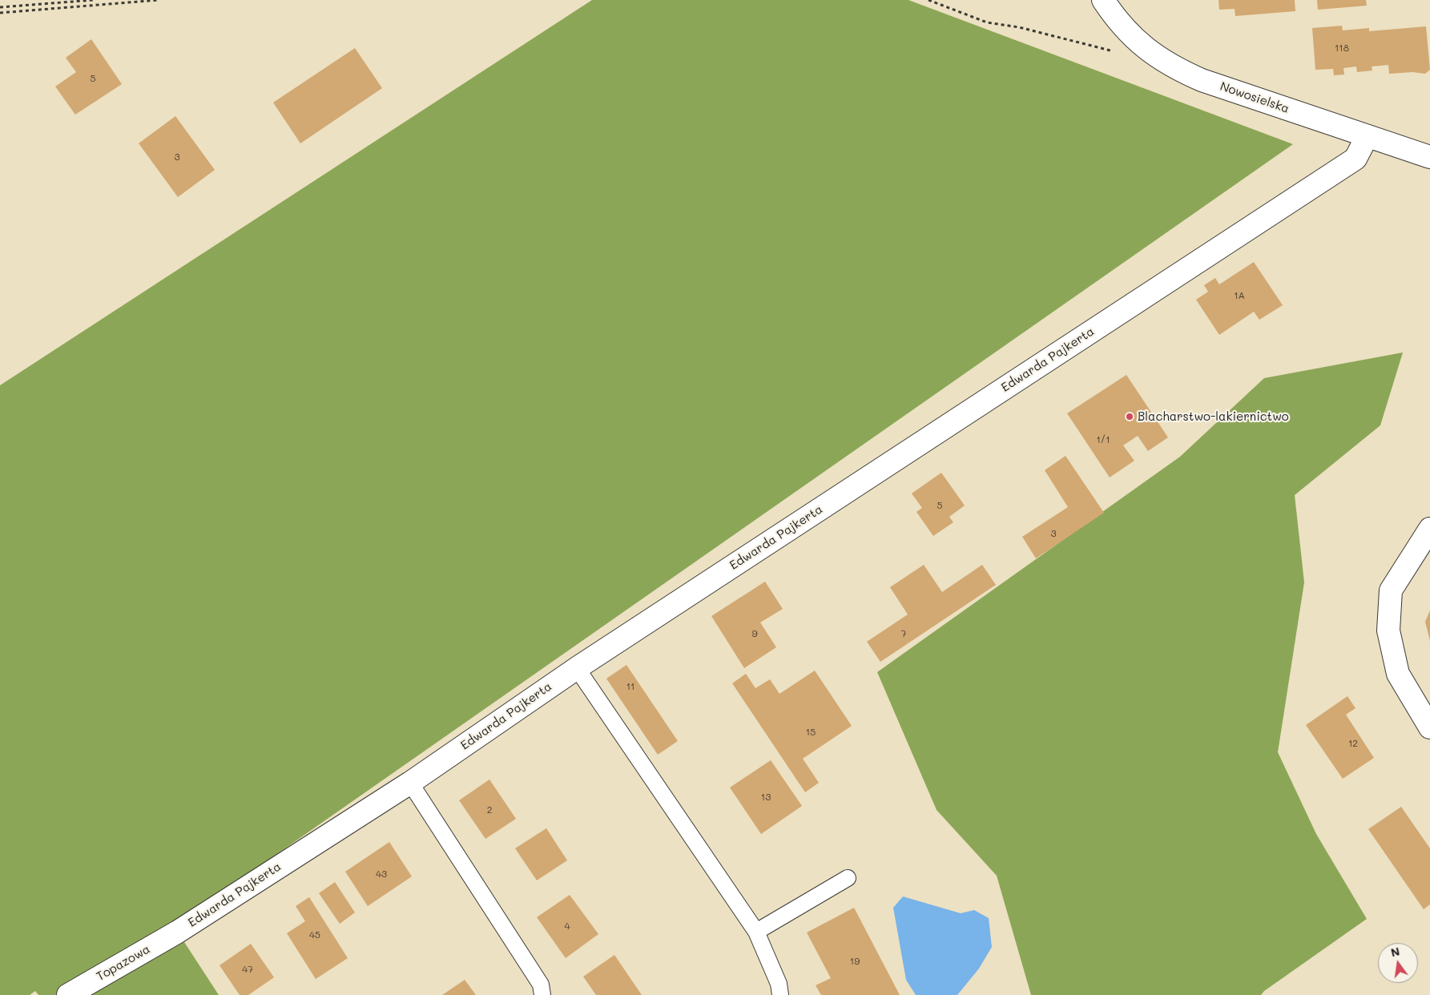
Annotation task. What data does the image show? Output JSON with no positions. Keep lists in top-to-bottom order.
{
  "streets": {
    "street": ["Nowosielska", "Edwarda Pajkerta", "Topazowa"]
  },
  "crossings": [
    ["Nowosielska", "Edwarda Pajkerta"],
    ["Edwarda Pajkerta", "Topazowa"]
  ],
  "places": ["Blacharstwo-lakiernictwo"],
  "house_numbers": [
    "118",
    "5",
    "3",
    "1A",
    "1/1",
    "5",
    "3",
    "9",
    "7",
    "11",
    "15",
    "12",
    "13",
    "2",
    "43",
    "4",
    "45",
    "19",
    "47"
  ],
  "north": "top"
}
